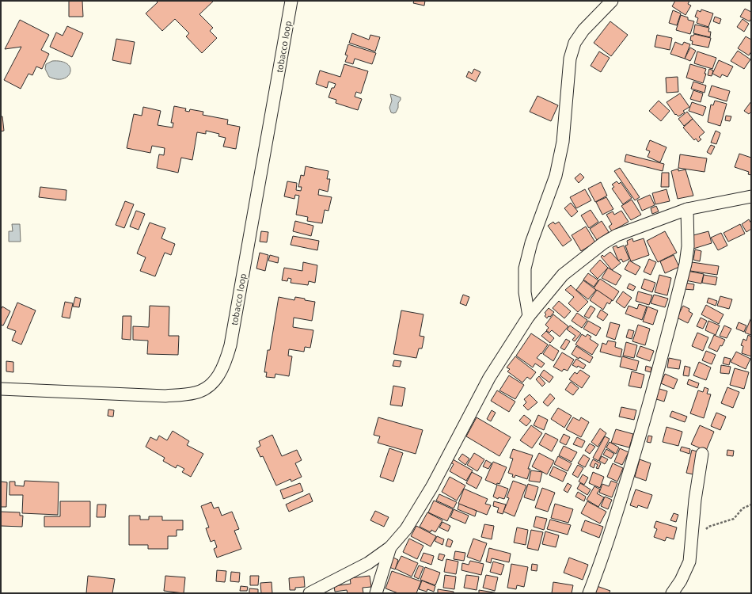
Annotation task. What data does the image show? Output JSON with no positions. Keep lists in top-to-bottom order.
{
  "streets": {
    "street": ["tobacco loop"]
  }
}
